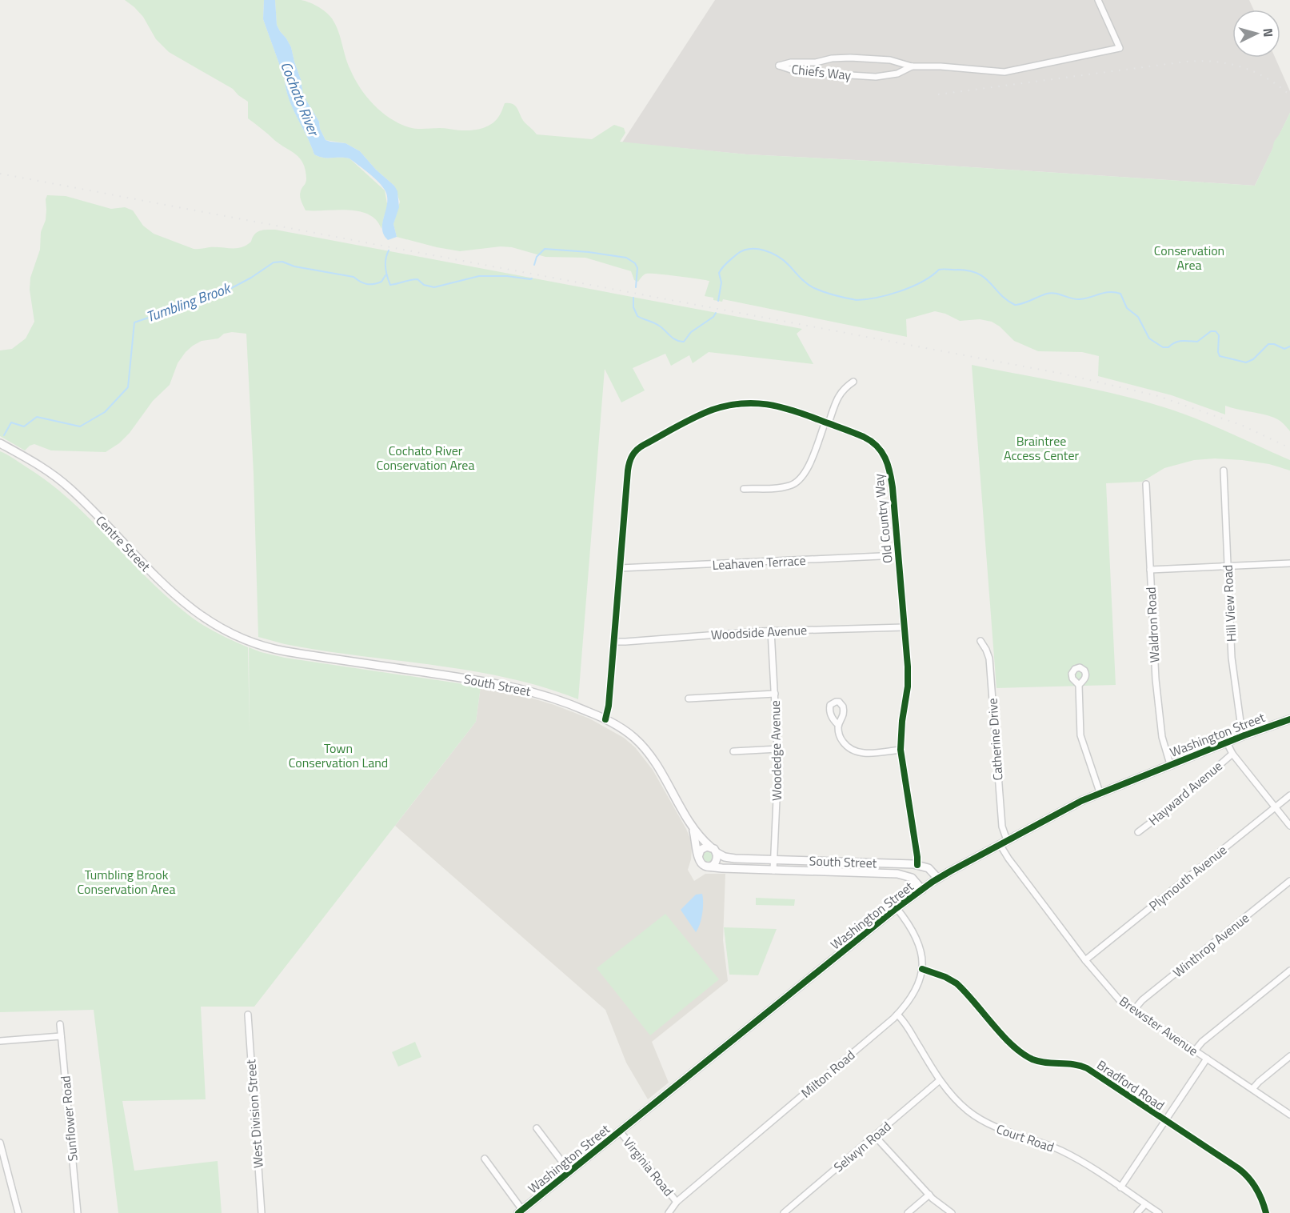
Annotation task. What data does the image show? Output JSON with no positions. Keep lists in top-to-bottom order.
{
  "streets": {
    "main road": ["Centre Street", "South Street", "Washington Street"],
    "street": [
      "Chiefs Way",
      "Old Country Way",
      "Leahaven Terrace",
      "Hill View Road",
      "Waldron Road",
      "Woodside Avenue",
      "Catherine Drive",
      "Woodedge Avenue",
      "Hayward Avenue",
      "Plymouth Avenue",
      "Winthrop Avenue",
      "Brewster Avenue",
      "Milton Road",
      "Bradford Road",
      "West Division Street",
      "Sunflower Road",
      "Court Road",
      "Selwyn Road",
      "Virginia Road"
    ]
  },
  "crossings": [
    ["Old Country Way", "Leahaven Terrace"],
    ["Old Country Way", "Woodside Avenue"],
    ["Old Country Way", "South Street"],
    ["Centre Street", "South Street"],
    ["Hill View Road", "Washington Street"],
    ["Waldron Road", "Washington Street"],
    ["Woodside Avenue", "Woodedge Avenue"],
    ["South Street", "Washington Street"],
    ["South Street", "Woodedge Avenue"],
    ["Washington Street", "Catherine Drive"],
    ["Washington Street", "Brewster Avenue"],
    ["Washington Street", "Milton Road"],
    ["Washington Street", "Virginia Road"],
    ["Catherine Drive", "Brewster Avenue"],
    ["Plymouth Avenue", "Brewster Avenue"],
    ["Winthrop Avenue", "Brewster Avenue"],
    ["Milton Road", "Bradford Road"],
    ["Milton Road", "Court Road"],
    ["Milton Road", "Virginia Road"],
    ["Court Road", "Selwyn Road"]
  ],
  "water": ["Cochato River", "Tumbling Brook"],
  "parks": [
    "Conservation Area",
    "Braintree Access Center",
    "Cochato River Conservation Area",
    "Town Conservation Land",
    "Tumbling Brook Conservation Area"
  ],
  "north": "right"
}
